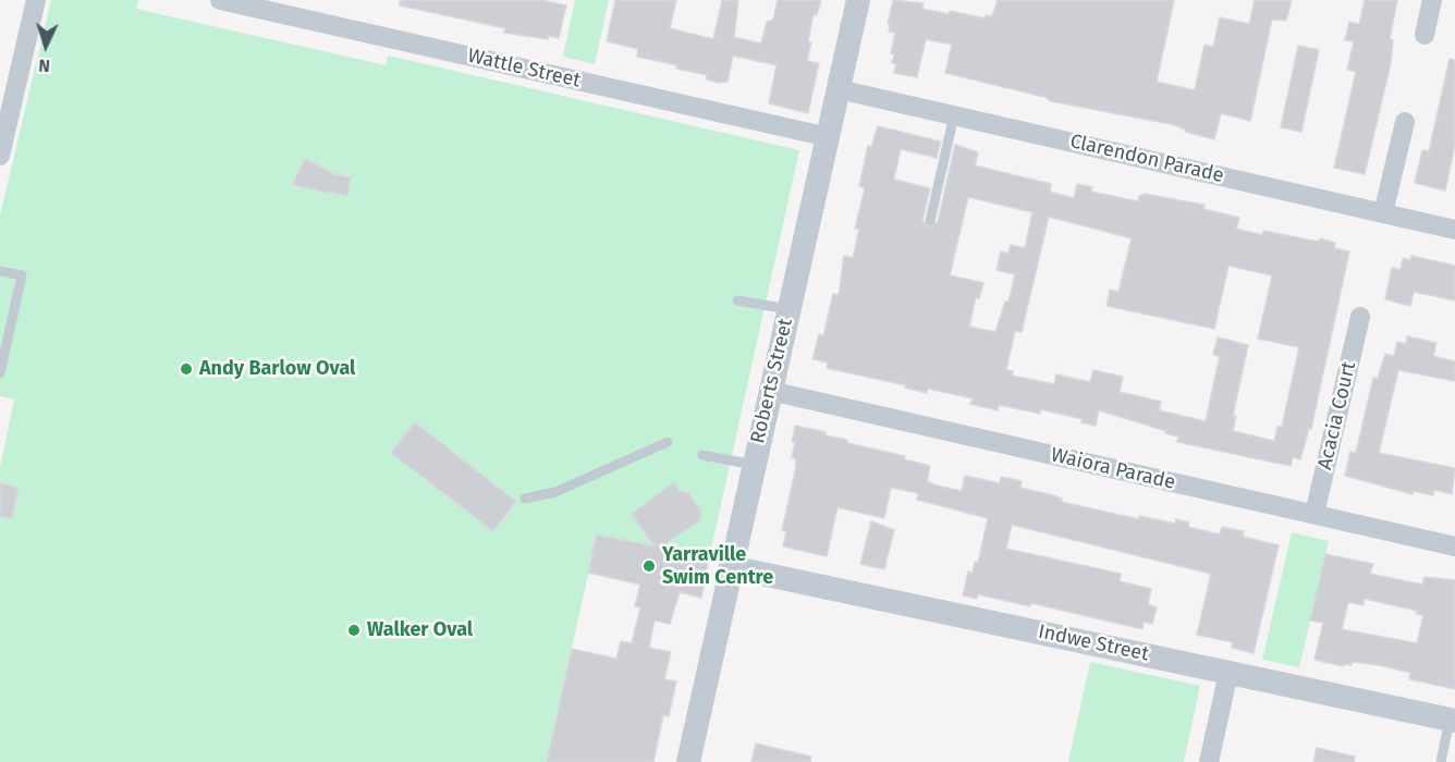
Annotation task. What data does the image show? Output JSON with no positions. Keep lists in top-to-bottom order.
{
  "streets": {
    "street": [
      "Wattle Street",
      "Clarendon Parade",
      "Roberts Street",
      "Acacia Court",
      "Waiora Parade",
      "Indwe Street"
    ]
  },
  "crossings": [
    ["Wattle Street", "Roberts Street"],
    ["Clarendon Parade", "Roberts Street"],
    ["Roberts Street", "Waiora Parade"],
    ["Roberts Street", "Indwe Street"],
    ["Acacia Court", "Waiora Parade"]
  ],
  "places": ["Andy Barlow Oval", "Yarraville Swim Centre", "Walker Oval"],
  "north": "bottom"
}
